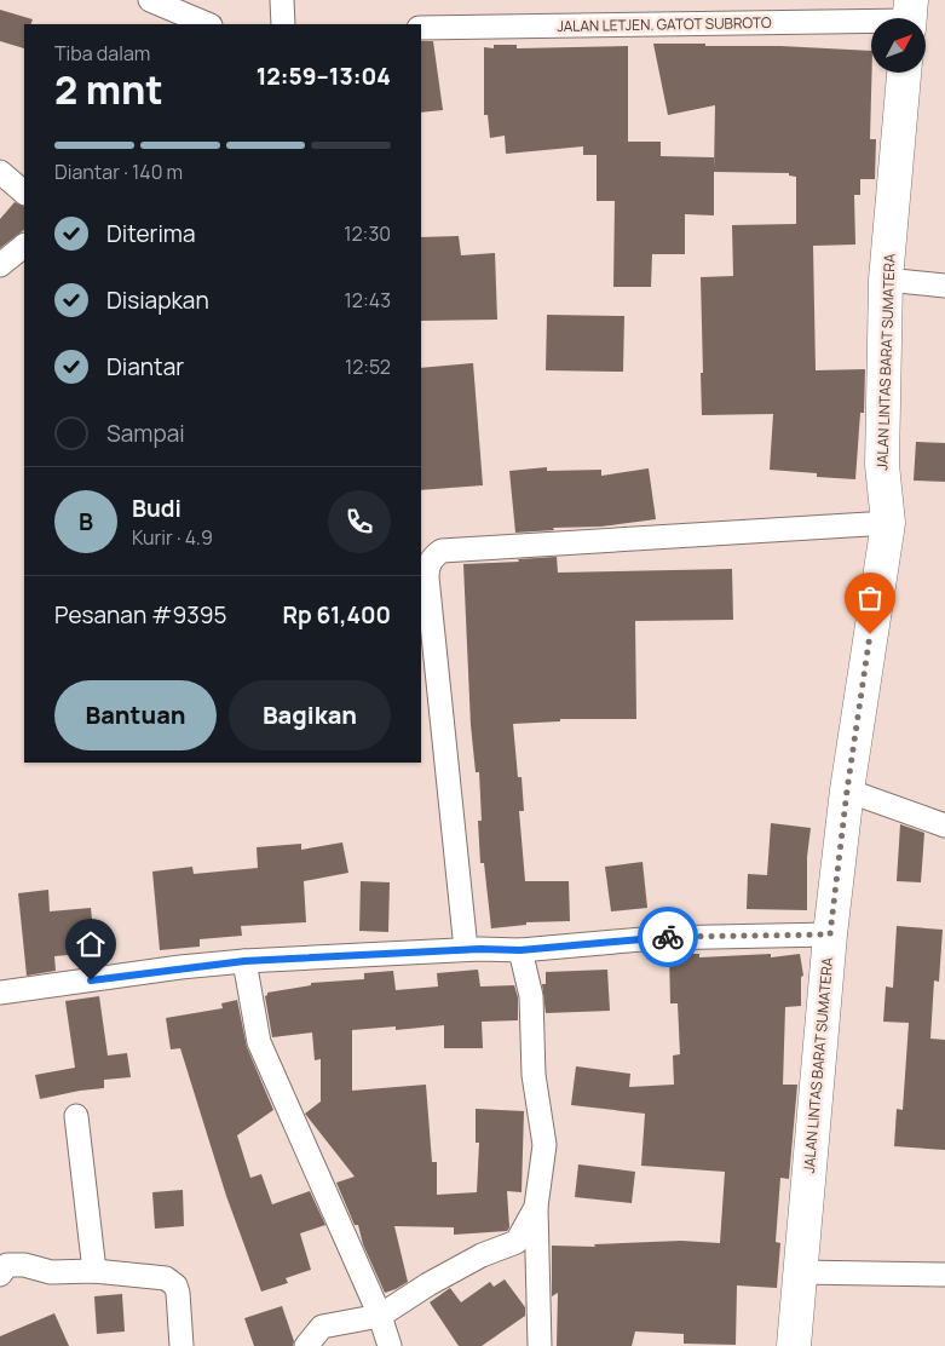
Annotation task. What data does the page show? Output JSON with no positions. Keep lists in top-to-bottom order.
{
  "streets": {
    "highway": ["JALAN LINTAS BARAT SUMATERA"],
    "street": ["JALAN LETJEN. GATOT SUBROTO"]
  },
  "north": "top right",
  "page": {
    "heading": ["2 mnt", "Tiba dalam", "12:59–13:04"],
    "panel": [
      "Budi",
      "Kurir · 4.9",
      "Pesanan #9395",
      "Rp 61,400"
    ],
    "bar": "Diantar · 140 m",
    "list": [
      ["Diterima", "12:30"],
      ["Disiapkan", "12:43"],
      ["Diantar", "12:52"],
      "Sampai"
    ],
    "round": "B",
    "buttons": ["Bantuan", "Bagikan"]
  }
}
